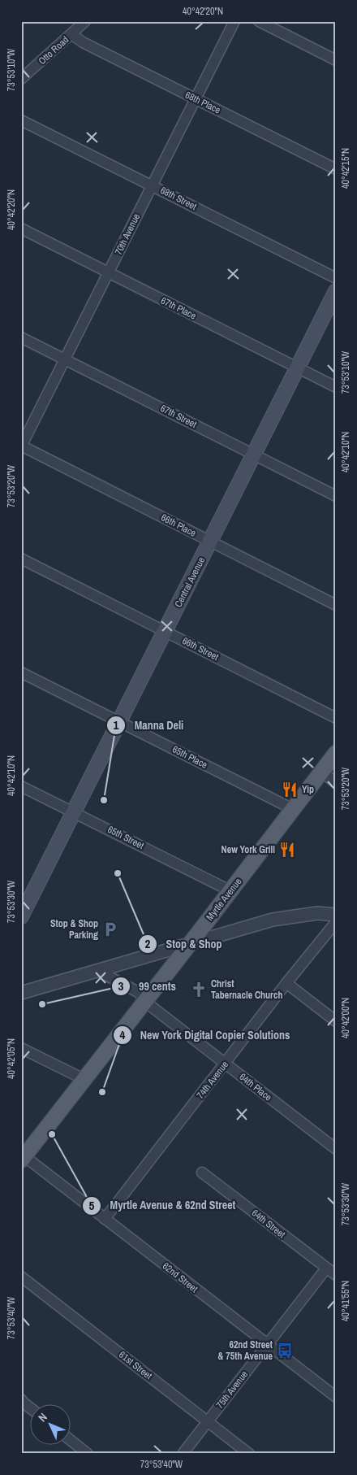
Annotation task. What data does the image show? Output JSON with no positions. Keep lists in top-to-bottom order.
{
  "streets": {
    "main road": ["Central Avenue", "Myrtle Avenue"],
    "street": [
      "Otto Road",
      "68th Place",
      "68th Street",
      "70th Avenue",
      "67th Place",
      "67th Street",
      "66th Place",
      "66th Street",
      "65th Place",
      "65th Street",
      "74th Avenue",
      "64th Place",
      "64th Street",
      "62nd Street",
      "61st Street",
      "75th Avenue"
    ]
  },
  "crossings": [
    ["Otto Road", "68th Place"],
    ["68th Place", "70th Avenue"],
    ["68th Street", "70th Avenue"],
    ["70th Avenue", "67th Place"],
    ["70th Avenue", "67th Street"],
    ["70th Avenue", "66th Place"],
    ["67th Place", "Central Avenue"],
    ["67th Street", "Central Avenue"],
    ["66th Place", "Central Avenue"],
    ["Central Avenue", "66th Street"],
    ["Central Avenue", "65th Place"],
    ["Central Avenue", "65th Street"],
    ["65th Place", "Myrtle Avenue"],
    ["65th Street", "Myrtle Avenue"],
    ["Myrtle Avenue", "64th Place"],
    ["Myrtle Avenue", "62nd Street"],
    ["74th Avenue", "64th Place"],
    ["74th Avenue", "62nd Street"],
    ["64th Street", "75th Avenue"],
    ["62nd Street", "75th Avenue"],
    ["61st Street", "75th Avenue"]
  ],
  "places": {
    "restaurant": ["Yip", "New York Grill"],
    "other": [
      "Manna Deli",
      "Stop & Shop",
      "99 cents",
      "New York Digital Copier Solutions",
      "Myrtle Avenue & 62nd Street"
    ],
    "parking": ["Stop & Shop Parking"],
    "church": ["Christ Tabernacle Church"],
    "bus stop": ["62nd Street & 75th Avenue"]
  },
  "north": "top left",
  "coordinates": [
    "40°42'20\"N",
    "73°53'10\"W",
    "40°42'15\"N",
    "40°42'10\"N",
    "73°53'20\"W",
    "73°53'30\"W",
    "40°42'00\"N",
    "40°42'05\"N",
    "40°41'55\"N",
    "73°53'40\"W"
  ]
}
